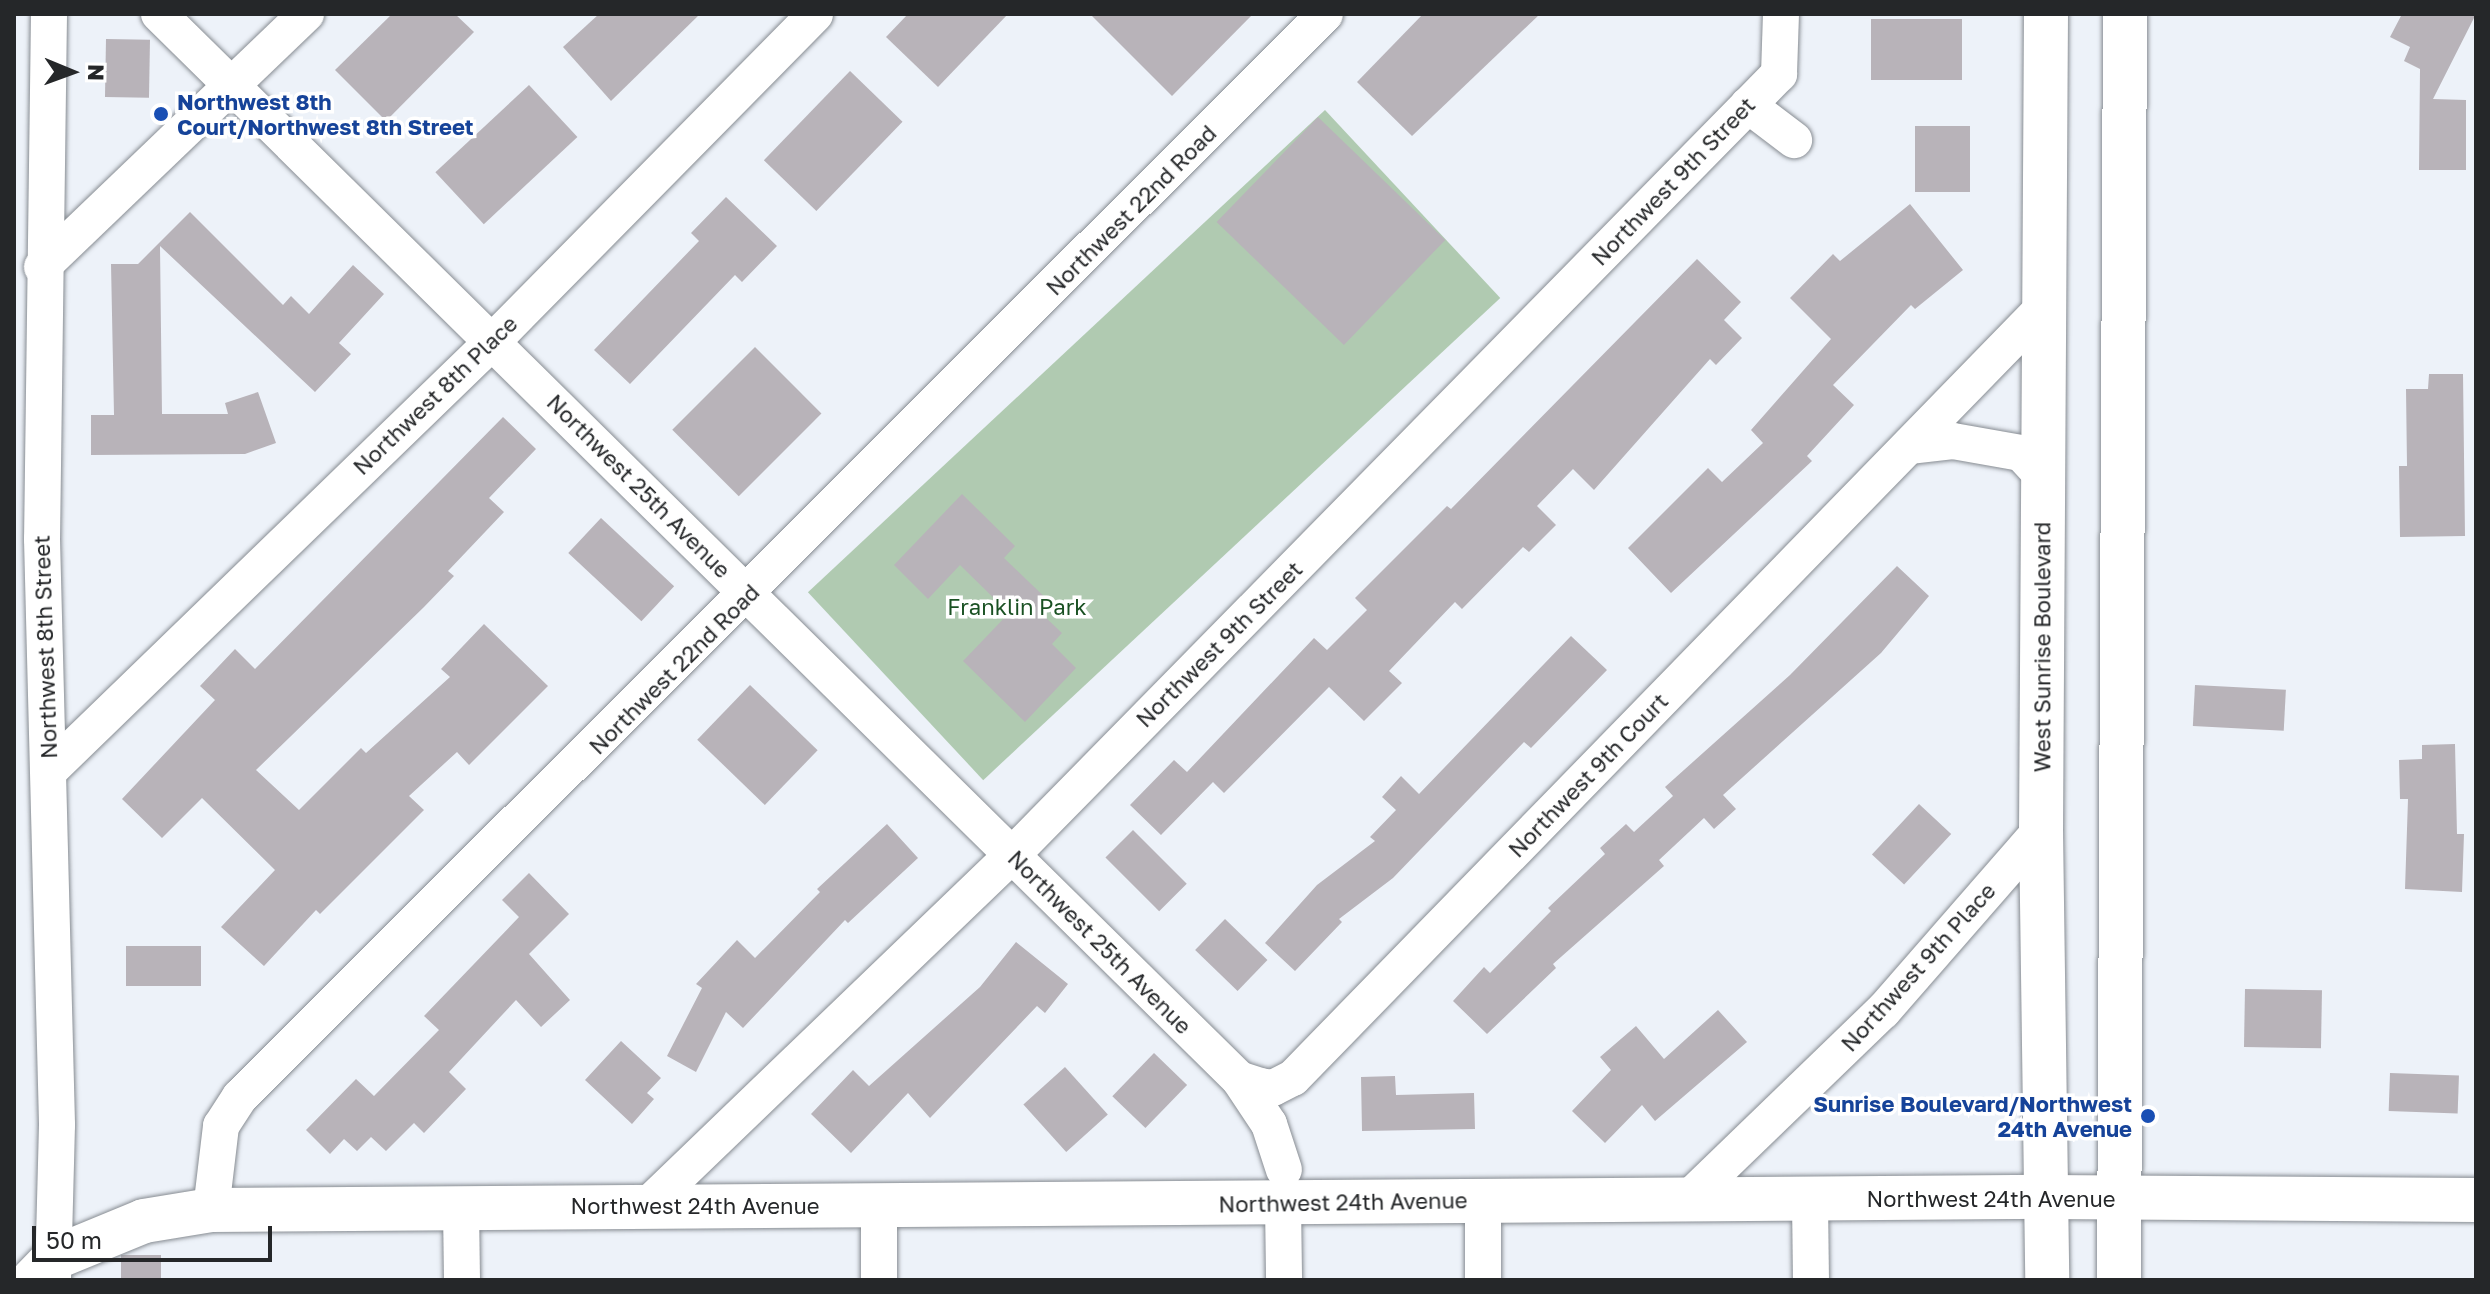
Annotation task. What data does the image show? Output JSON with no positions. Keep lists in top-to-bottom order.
{
  "streets": {
    "main road": ["West Sunrise Boulevard", "Northwest 24th Avenue"],
    "street": [
      "Northwest 9th Street",
      "Northwest 22nd Road",
      "Northwest 8th Place",
      "Northwest 25th Avenue",
      "Northwest 8th Street",
      "Northwest 9th Court",
      "Northwest 9th Place"
    ]
  },
  "crossings": [
    ["Northwest 9th Street", "Northwest 25th Avenue"],
    ["Northwest 9th Street", "Northwest 24th Avenue"],
    ["Northwest 22nd Road", "Northwest 25th Avenue"],
    ["Northwest 22nd Road", "Northwest 24th Avenue"],
    ["Northwest 8th Place", "Northwest 25th Avenue"],
    ["Northwest 8th Place", "Northwest 8th Street"],
    ["Northwest 25th Avenue", "Northwest 9th Court"],
    ["West Sunrise Boulevard", "Northwest 9th Court"],
    ["West Sunrise Boulevard", "Northwest 9th Place"],
    ["West Sunrise Boulevard", "Northwest 24th Avenue"],
    ["Northwest 9th Place", "Northwest 24th Avenue"]
  ],
  "parks": ["Franklin Park"],
  "places": ["Northwest 8th Court/Northwest 8th Street", "Sunrise Boulevard/Northwest 24th Avenue"],
  "scale_bar": "50 m",
  "north": "right"
}
